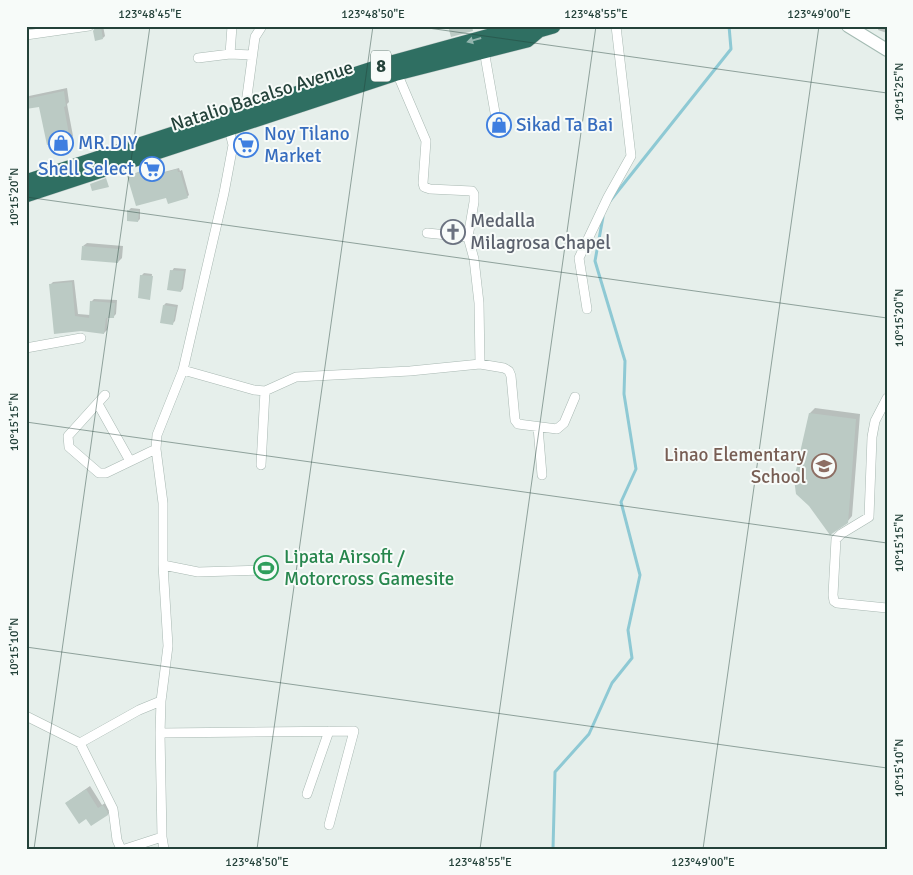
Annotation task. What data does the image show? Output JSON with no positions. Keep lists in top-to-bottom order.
{
  "streets": {
    "highway": ["8", "Natalio Bacalso Avenue"]
  },
  "places": {
    "shop": ["Sikad Ta Bai", "MR.DIY"],
    "supermarket": ["Noy Tilano Market", "Shell Select"],
    "church": ["Medalla Milagrosa Chapel"],
    "school or university": ["Linao Elementary School"],
    "sports": ["Lipata Airsoft / Motorcross Gamesite"]
  },
  "coordinates": [
    "123°48'45\"E",
    "123°48'50\"E",
    "123°48'55\"E",
    "123°49'00\"E",
    "10°15'25\"N",
    "10°15'20\"N",
    "10°15'15\"N",
    "10°15'10\"N"
  ]
}
